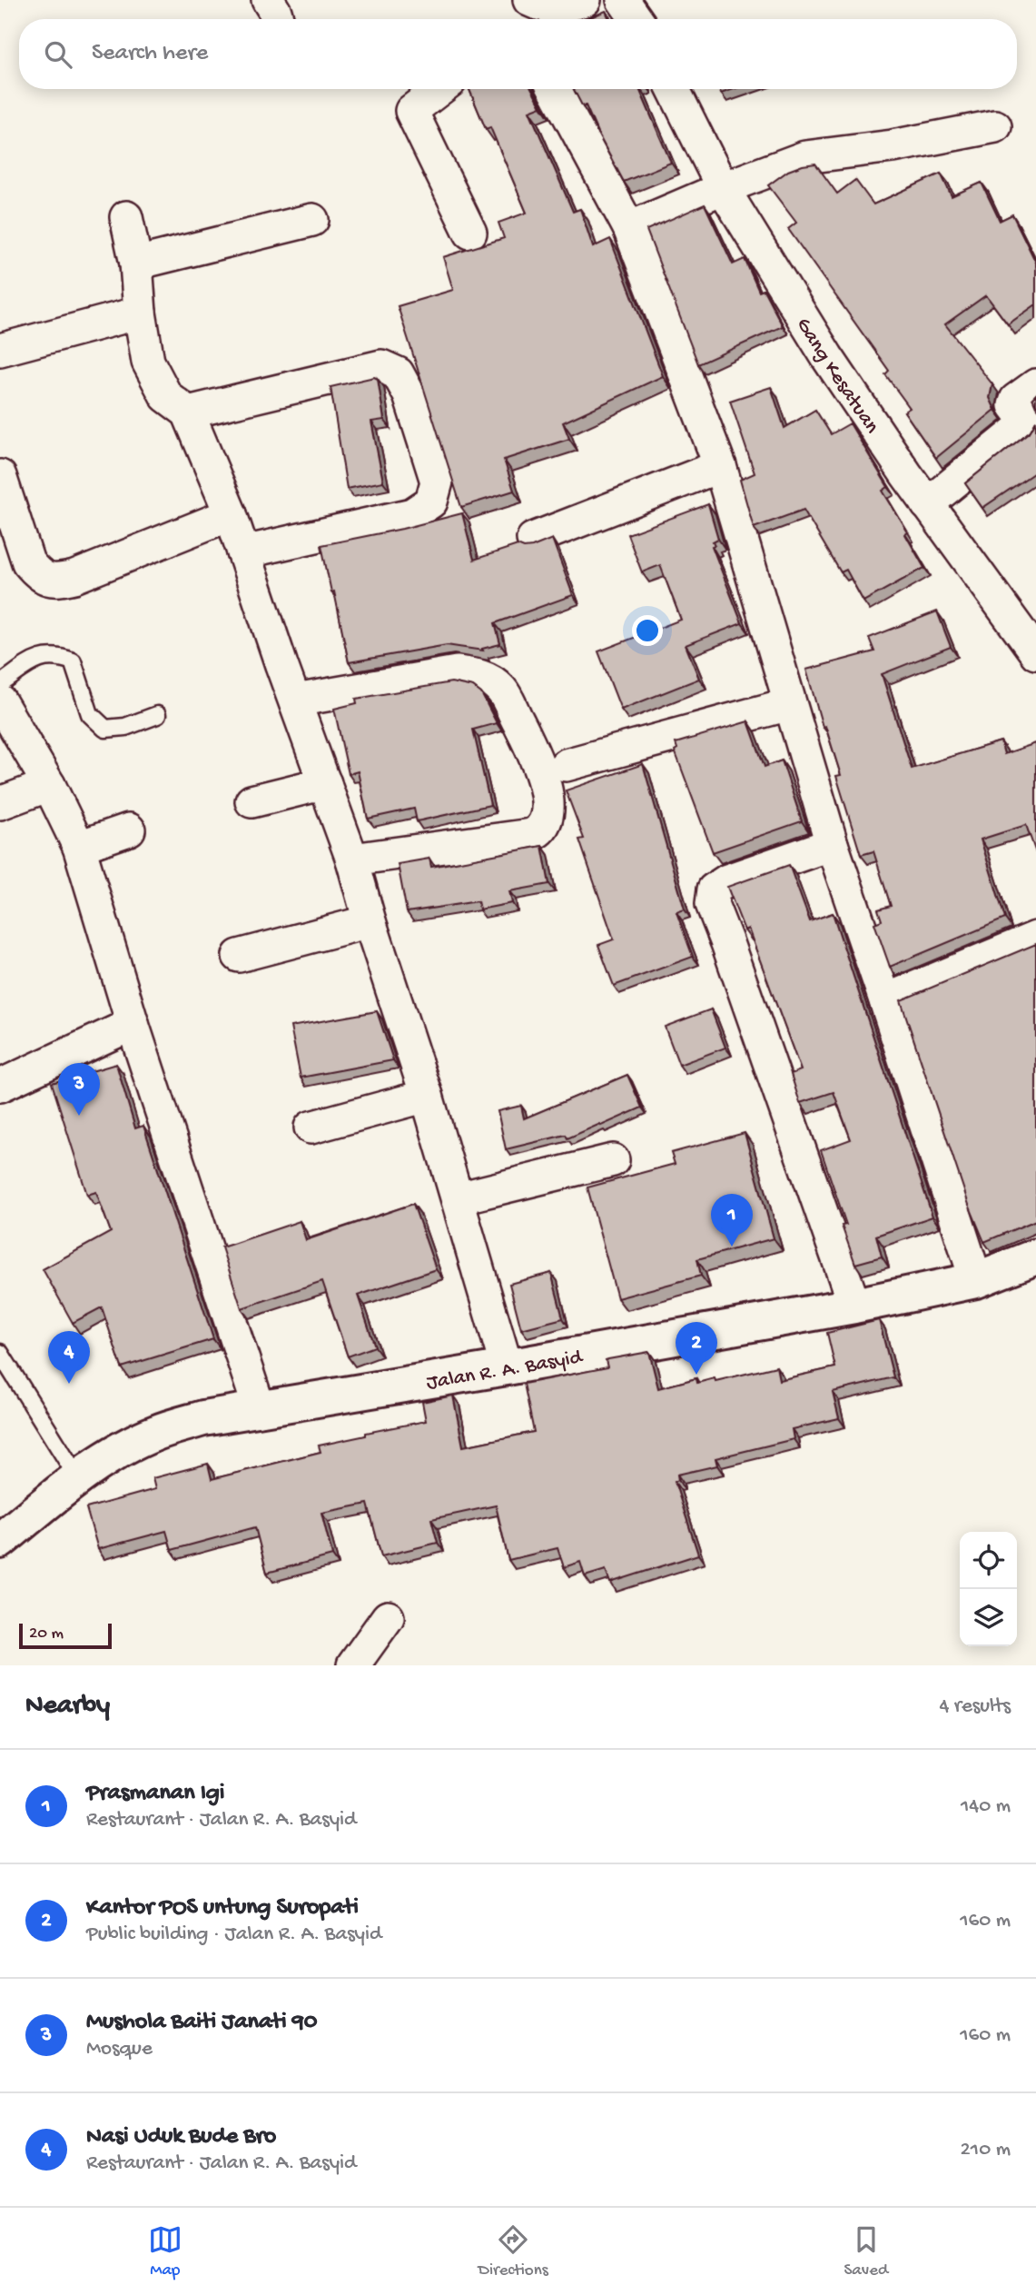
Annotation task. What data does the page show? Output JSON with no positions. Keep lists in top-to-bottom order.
{
  "streets": {
    "main road": ["Jalan R. A. Basyid"],
    "street": ["Gang Kesatuan"]
  },
  "scale_bar": "20 m",
  "page": {
    "search": "Search here",
    "pins": [
      "3",
      "1",
      "2",
      "4"
    ],
    "scale": "20 m",
    "heading": ["Nearby", "4 results"],
    "list": [
      {
        "mark": "1",
        "name": "Prasmanan Igi",
        "note": "Restaurant · Jalan R. A. Basyid",
        "value": "140 m"
      },
      {
        "mark": "2",
        "name": "Kantor POS untung Suropati",
        "note": "Public building · Jalan R. A. Basyid",
        "value": "160 m"
      },
      {
        "mark": "3",
        "name": "Mushola Baiti Janati 90",
        "note": "Mosque",
        "value": "160 m"
      },
      {
        "mark": "4",
        "name": "Nasi Uduk Bude Bro",
        "note": "Restaurant · Jalan R. A. Basyid",
        "value": "210 m"
      }
    ],
    "nav": ["Map", "Directions", "Saved"]
  }
}
